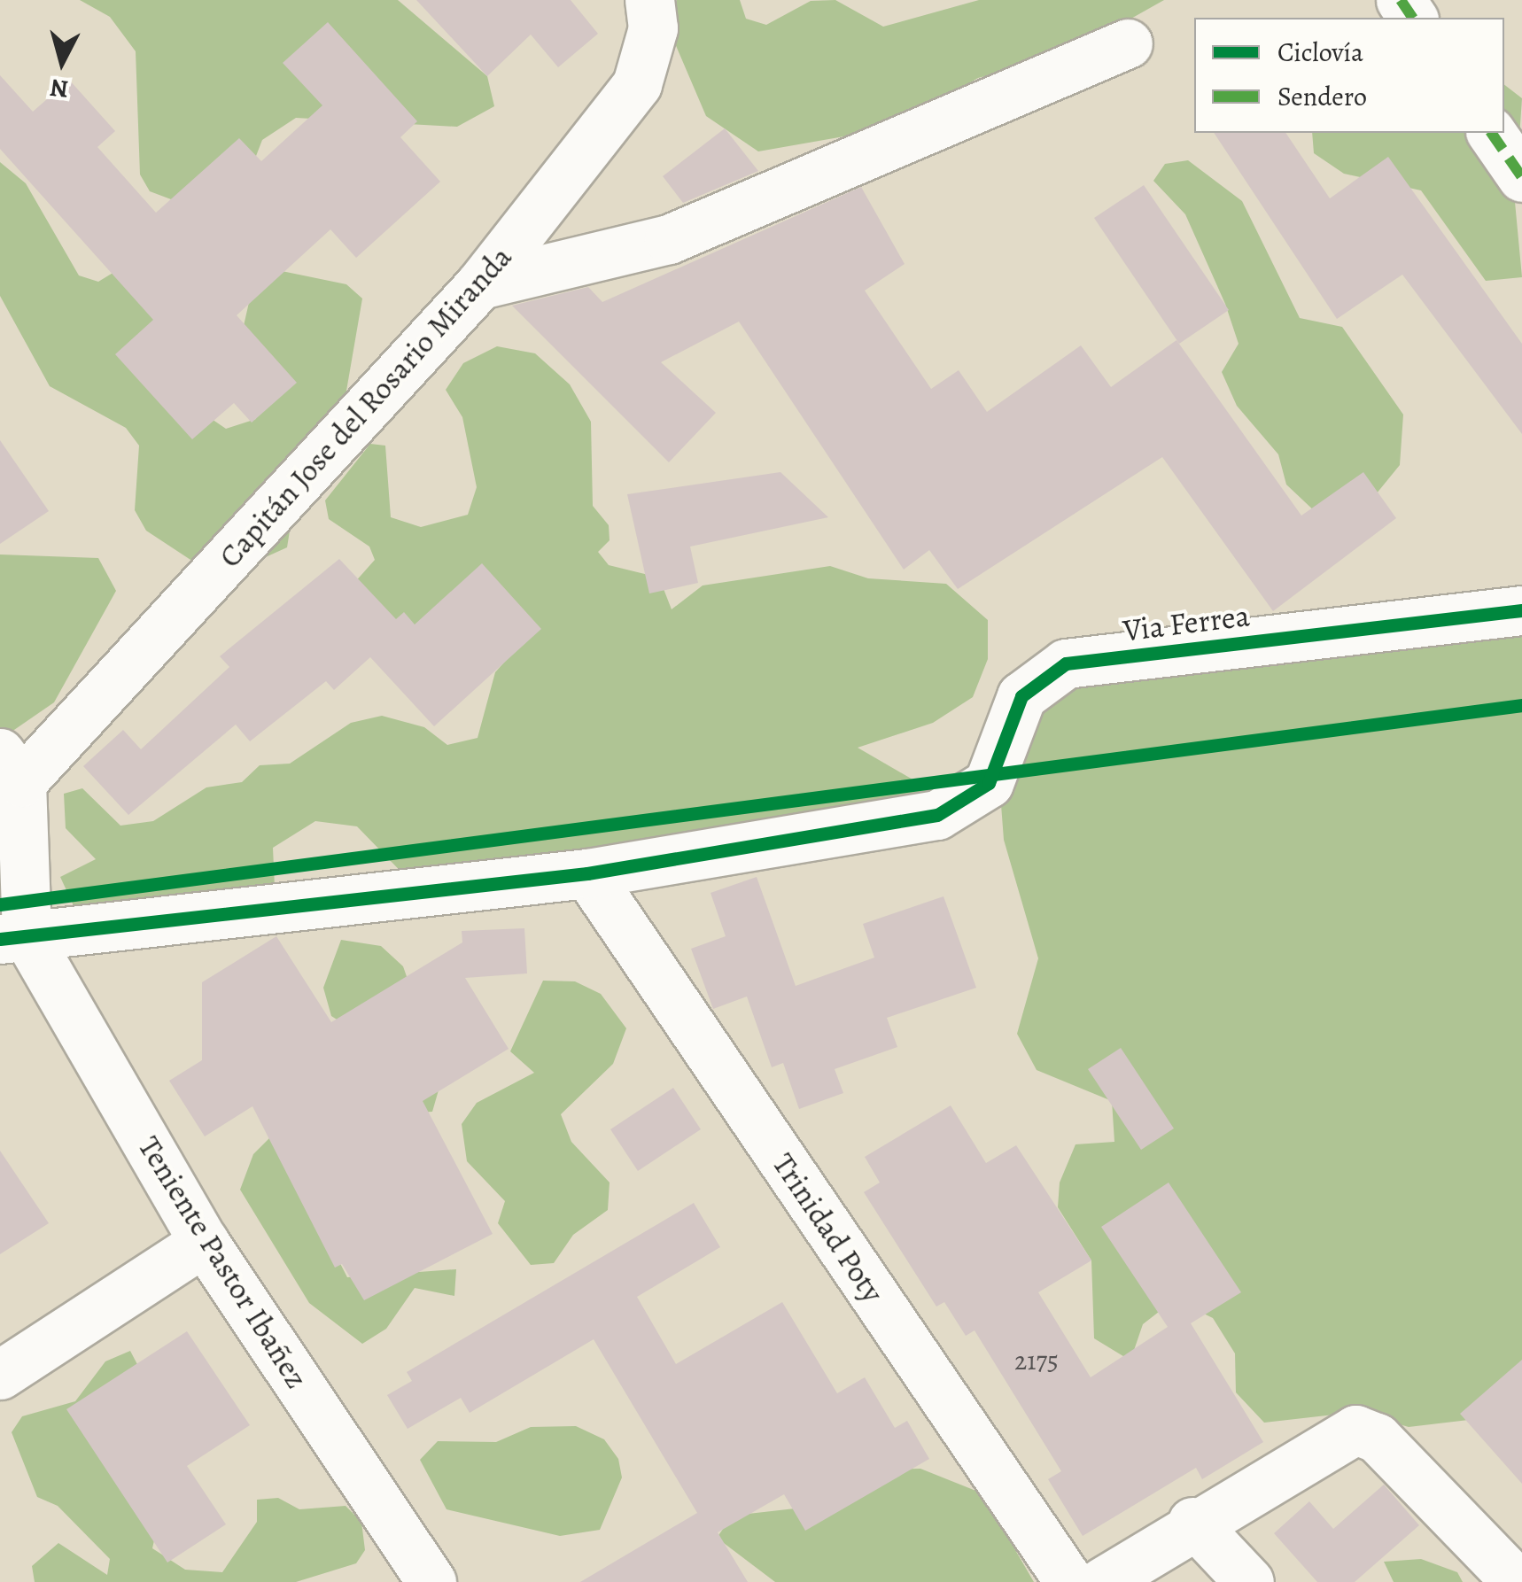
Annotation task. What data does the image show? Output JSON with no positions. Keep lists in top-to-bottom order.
{
  "streets": {
    "street": [
      "Capitán Jose del Rosario Miranda",
      "Via Ferrea",
      "Trinidad Poty",
      "Teniente Pastor Ibañez"
    ]
  },
  "crossings": [
    ["Via Ferrea", "Trinidad Poty"]
  ],
  "house_numbers": ["2175"],
  "legend": ["Ciclovía", "Sendero"],
  "north": "bottom"
}
